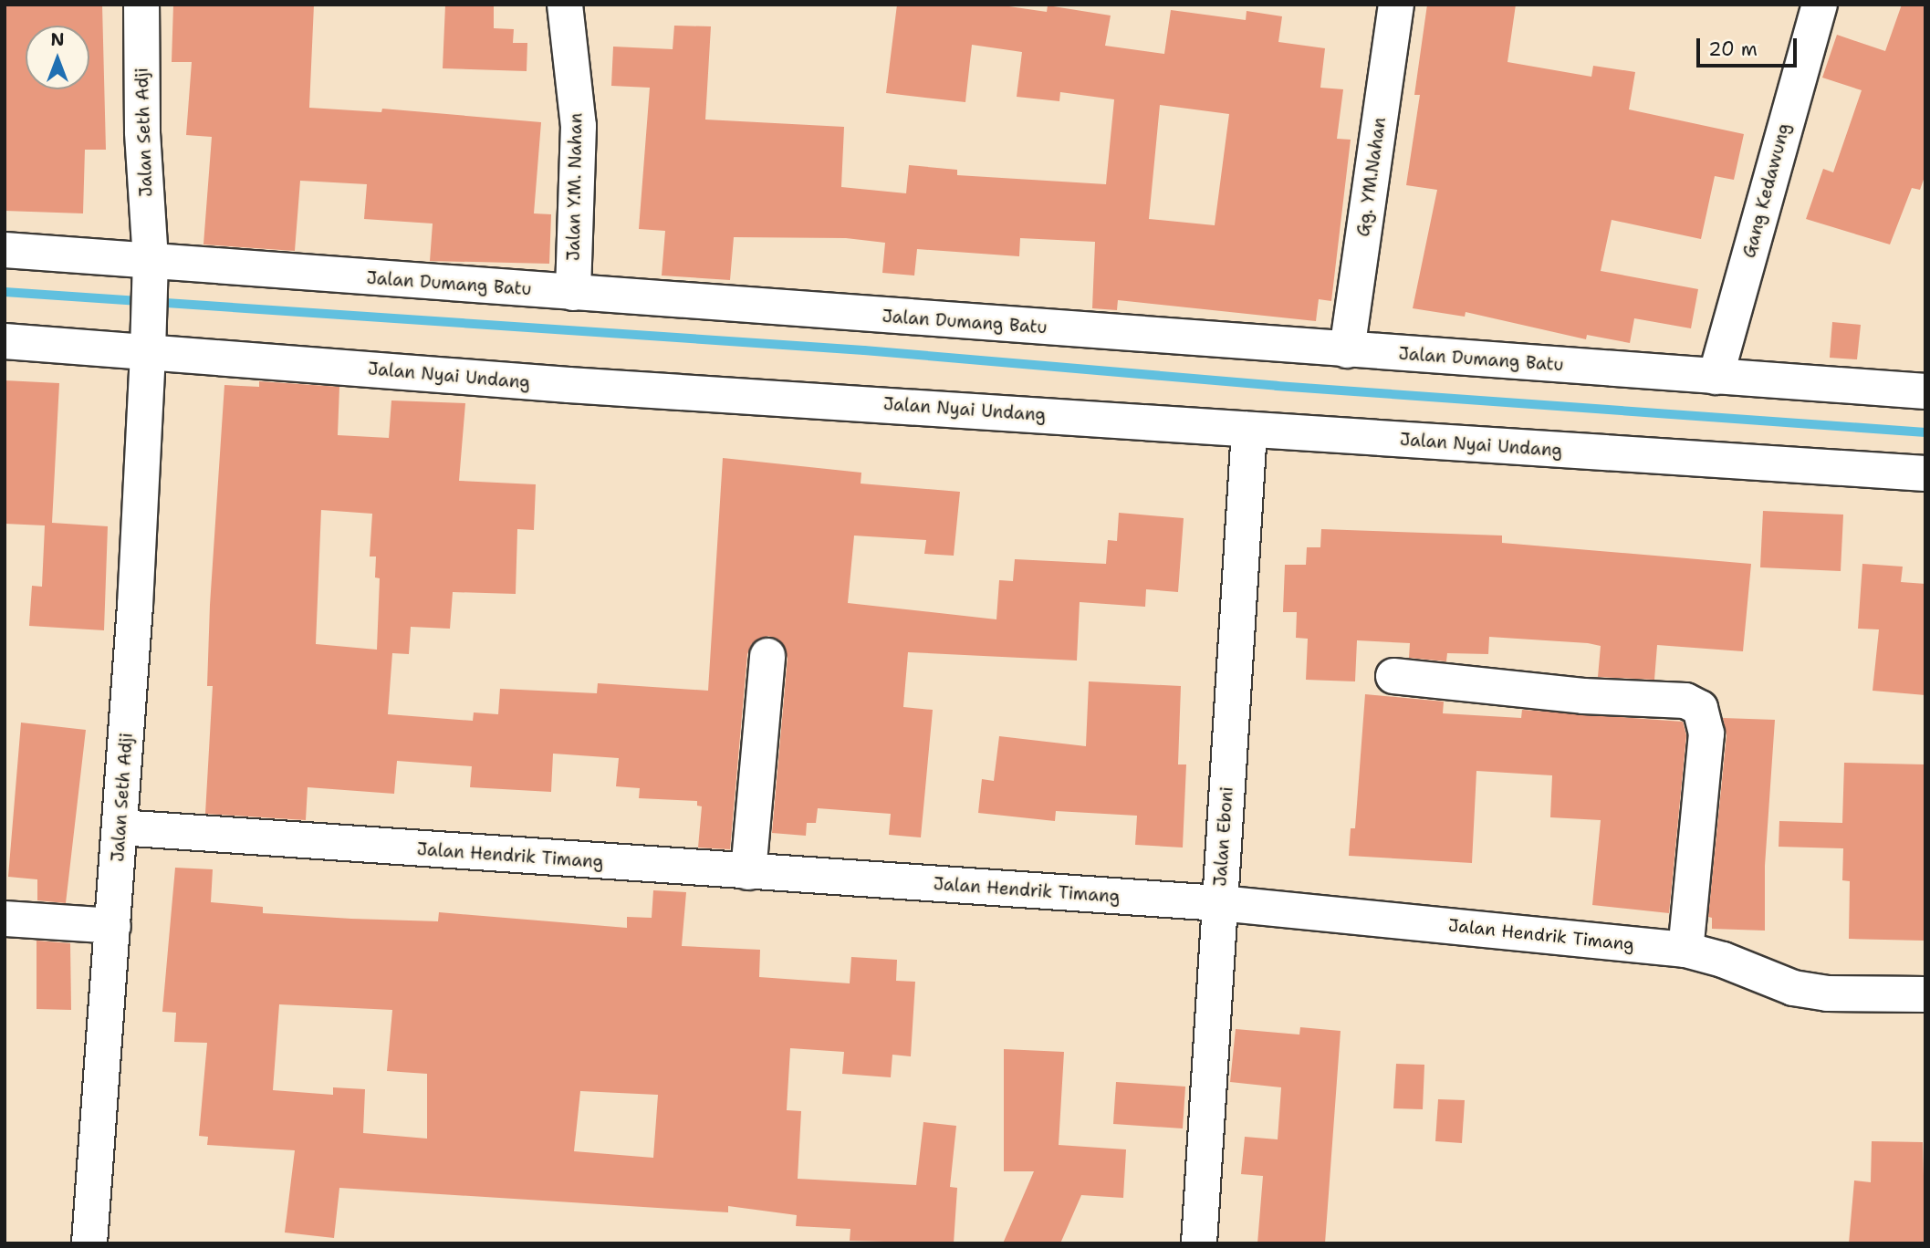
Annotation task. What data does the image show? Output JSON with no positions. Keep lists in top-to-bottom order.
{
  "streets": {
    "street": [
      "Jalan Seth Adji",
      "Gg. YM.Nahan",
      "Jalan Y.M. Nahan",
      "Gang Kedawung",
      "Jalan Dumang Batu",
      "Jalan Nyai Undang",
      "Jalan Eboni",
      "Jalan Hendrik Timang"
    ]
  },
  "crossings": [
    ["Jalan Seth Adji", "Jalan Dumang Batu"],
    ["Jalan Seth Adji", "Jalan Nyai Undang"],
    ["Jalan Seth Adji", "Jalan Hendrik Timang"],
    ["Gg. YM.Nahan", "Jalan Dumang Batu"],
    ["Jalan Y.M. Nahan", "Jalan Dumang Batu"],
    ["Gang Kedawung", "Jalan Dumang Batu"],
    ["Jalan Nyai Undang", "Jalan Eboni"],
    ["Jalan Eboni", "Jalan Hendrik Timang"]
  ],
  "scale_bar": "20 m",
  "north": "top"
}
